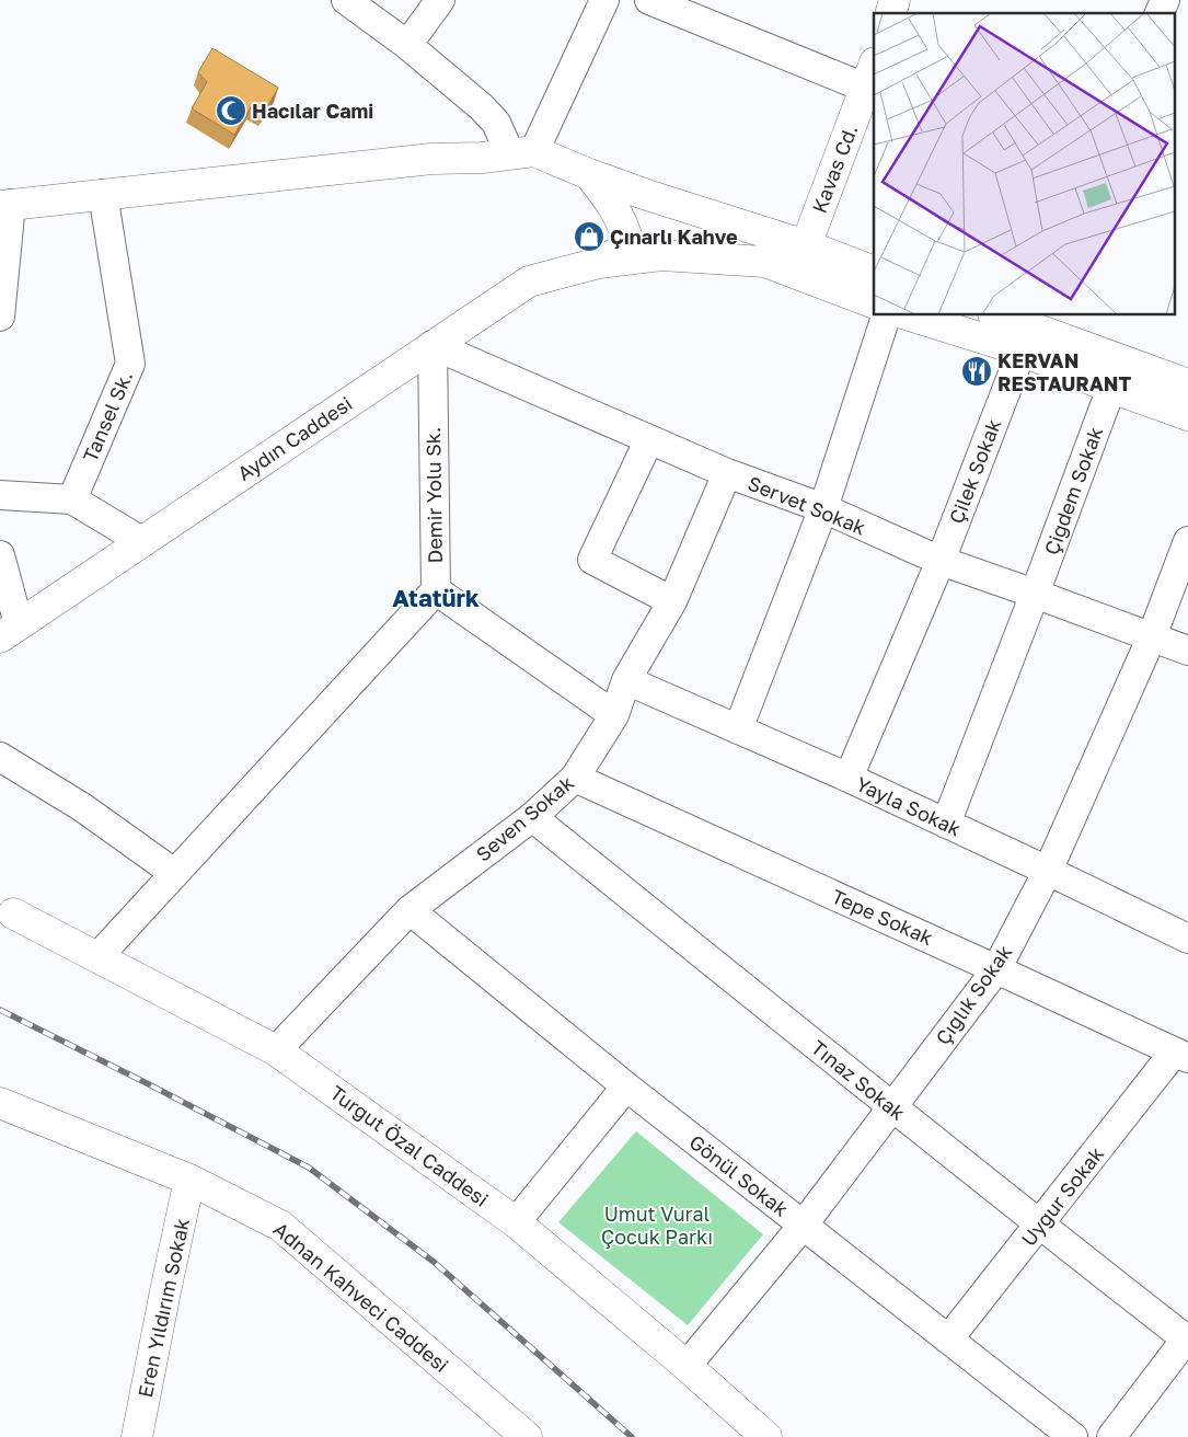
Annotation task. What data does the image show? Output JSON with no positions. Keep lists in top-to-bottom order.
{
  "streets": {
    "main road": [
      "Kavas Cd.",
      "Aydın Caddesi",
      "Turgut Özal Caddesi",
      "Adnan Kahveci Caddesi",
      "Eren Yıldırım Sokak"
    ],
    "street": [
      "Tansel Sk.",
      "Çilek Sokak",
      "Çiğdem Sokak",
      "Demir Yolu Sk.",
      "Servet Sokak",
      "Yayla Sokak",
      "Seven Sokak",
      "Tepe Sokak",
      "Çığlık Sokak",
      "Tınaz Sokak",
      "Gönül Sokak",
      "Uygur Sokak"
    ]
  },
  "crossings": [
    ["Kavas Cd.", "Aydın Caddesi"],
    ["Tansel Sk.", "Aydın Caddesi"],
    ["Aydın Caddesi", "Demir Yolu Sk."],
    ["Aydın Caddesi", "Servet Sokak"],
    ["Çilek Sokak", "Servet Sokak"],
    ["Çilek Sokak", "Yayla Sokak"],
    ["Çiğdem Sokak", "Servet Sokak"],
    ["Çiğdem Sokak", "Yayla Sokak"],
    ["Demir Yolu Sk.", "Servet Sokak"],
    ["Demir Yolu Sk.", "Seven Sokak"],
    ["Servet Sokak", "Seven Sokak"],
    ["Servet Sokak", "Çığlık Sokak"],
    ["Yayla Sokak", "Seven Sokak"],
    ["Yayla Sokak", "Çığlık Sokak"],
    ["Seven Sokak", "Tepe Sokak"],
    ["Seven Sokak", "Tınaz Sokak"],
    ["Seven Sokak", "Turgut Özal Caddesi"],
    ["Seven Sokak", "Gönül Sokak"],
    ["Tepe Sokak", "Çığlık Sokak"],
    ["Tepe Sokak", "Uygur Sokak"],
    ["Çığlık Sokak", "Tınaz Sokak"],
    ["Çığlık Sokak", "Turgut Özal Caddesi"],
    ["Çığlık Sokak", "Gönül Sokak"],
    ["Tınaz Sokak", "Uygur Sokak"],
    ["Gönül Sokak", "Uygur Sokak"],
    ["Adnan Kahveci Caddesi", "Eren Yıldırım Sokak"]
  ],
  "districts": ["Atatürk"],
  "parks": ["Umut Vural Çocuk Parkı"],
  "places": {
    "mosque": ["Hacılar Cami"],
    "shop": ["Çınarlı Kahve"],
    "restaurant": ["KERVAN RESTAURANT"]
  }
}
